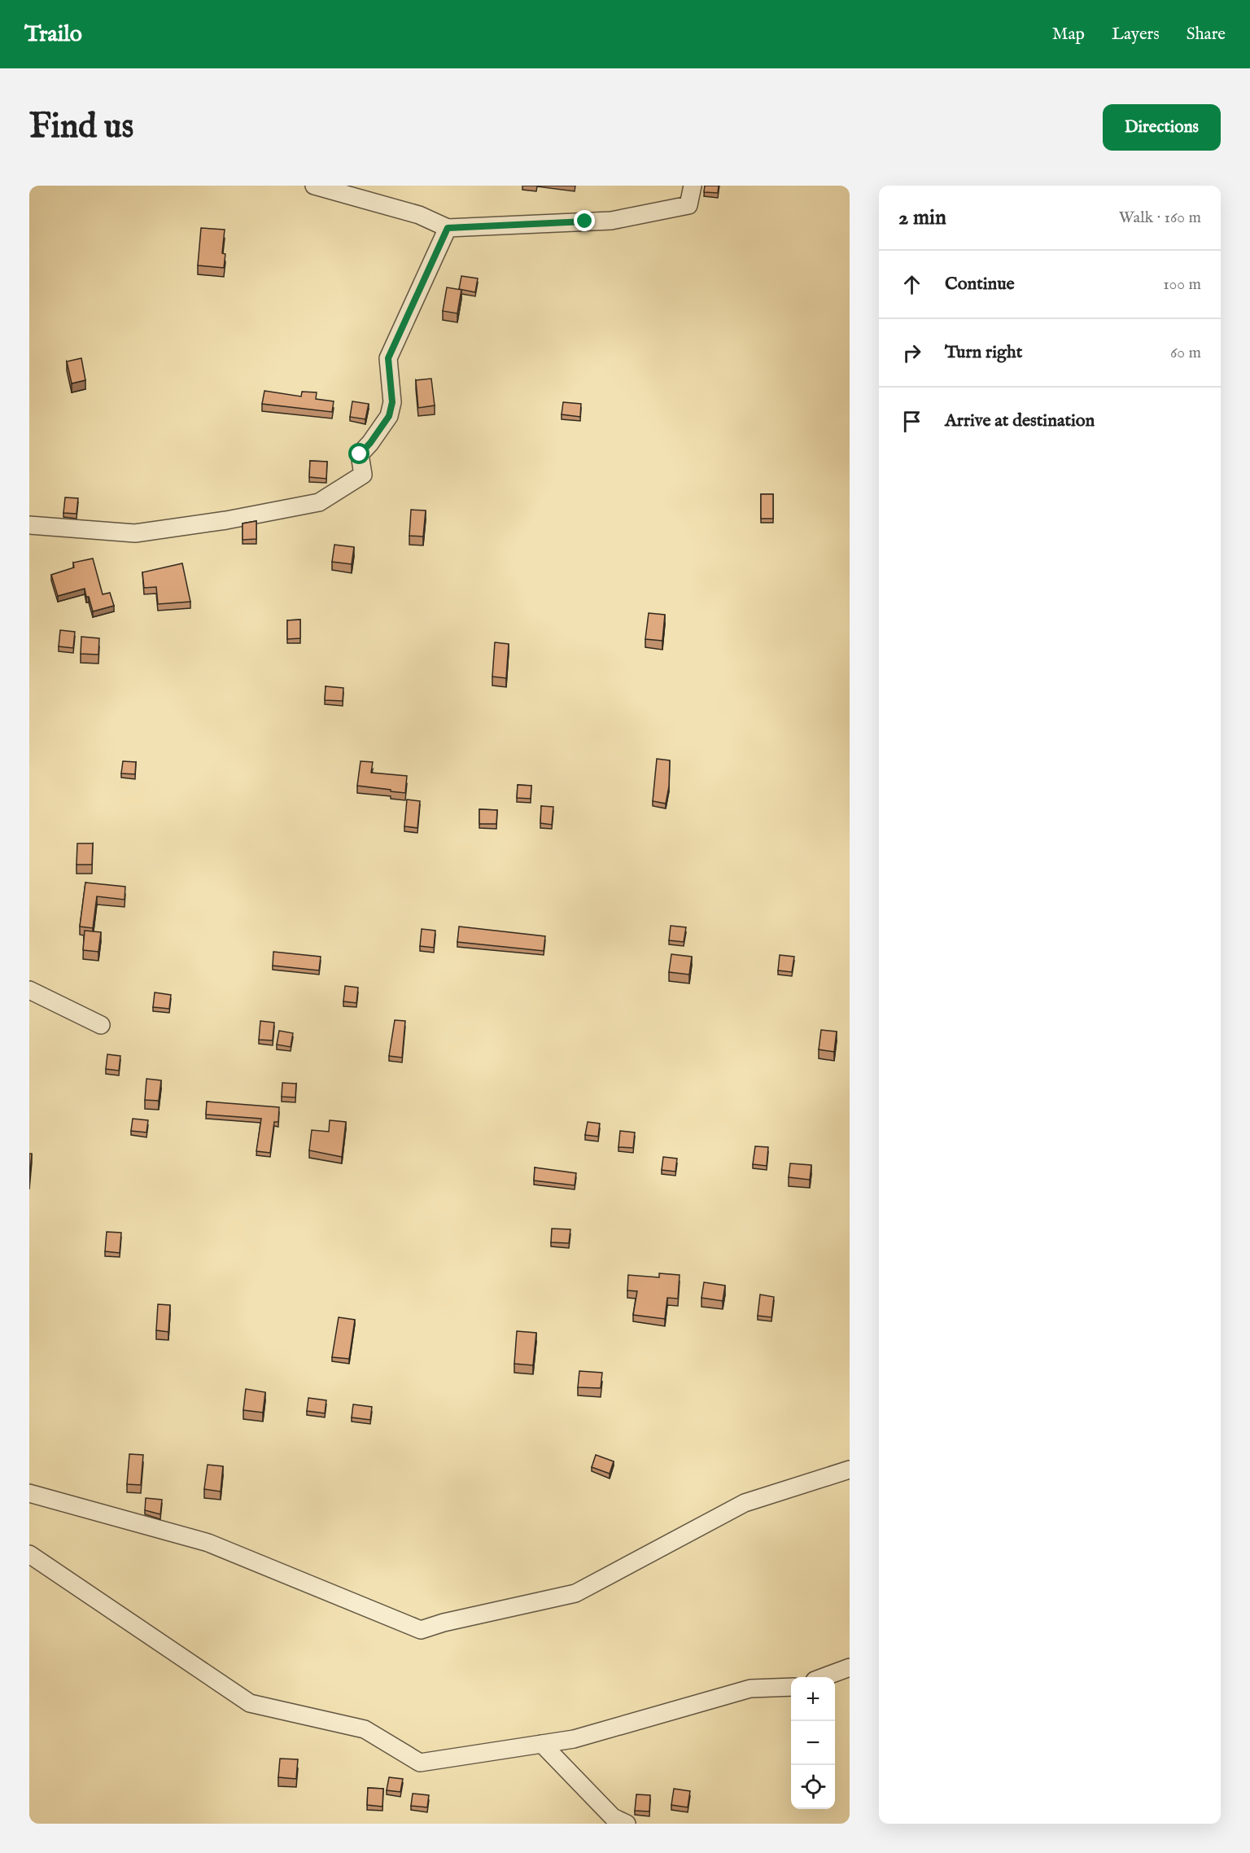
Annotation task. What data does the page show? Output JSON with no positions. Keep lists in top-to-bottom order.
{
  "page": {
    "header": "Trailo",
    "nav": ["Map", "Layers", "Share"],
    "buttons": "Directions",
    "title": "Find us",
    "heading": ["2 min", "Walk · 160 m"],
    "list": [
      ["Continue", "100 m"],
      ["Turn right", "60 m"],
      "Arrive at destination"
    ],
    "map_buttons": ["+", "−"]
  }
}
